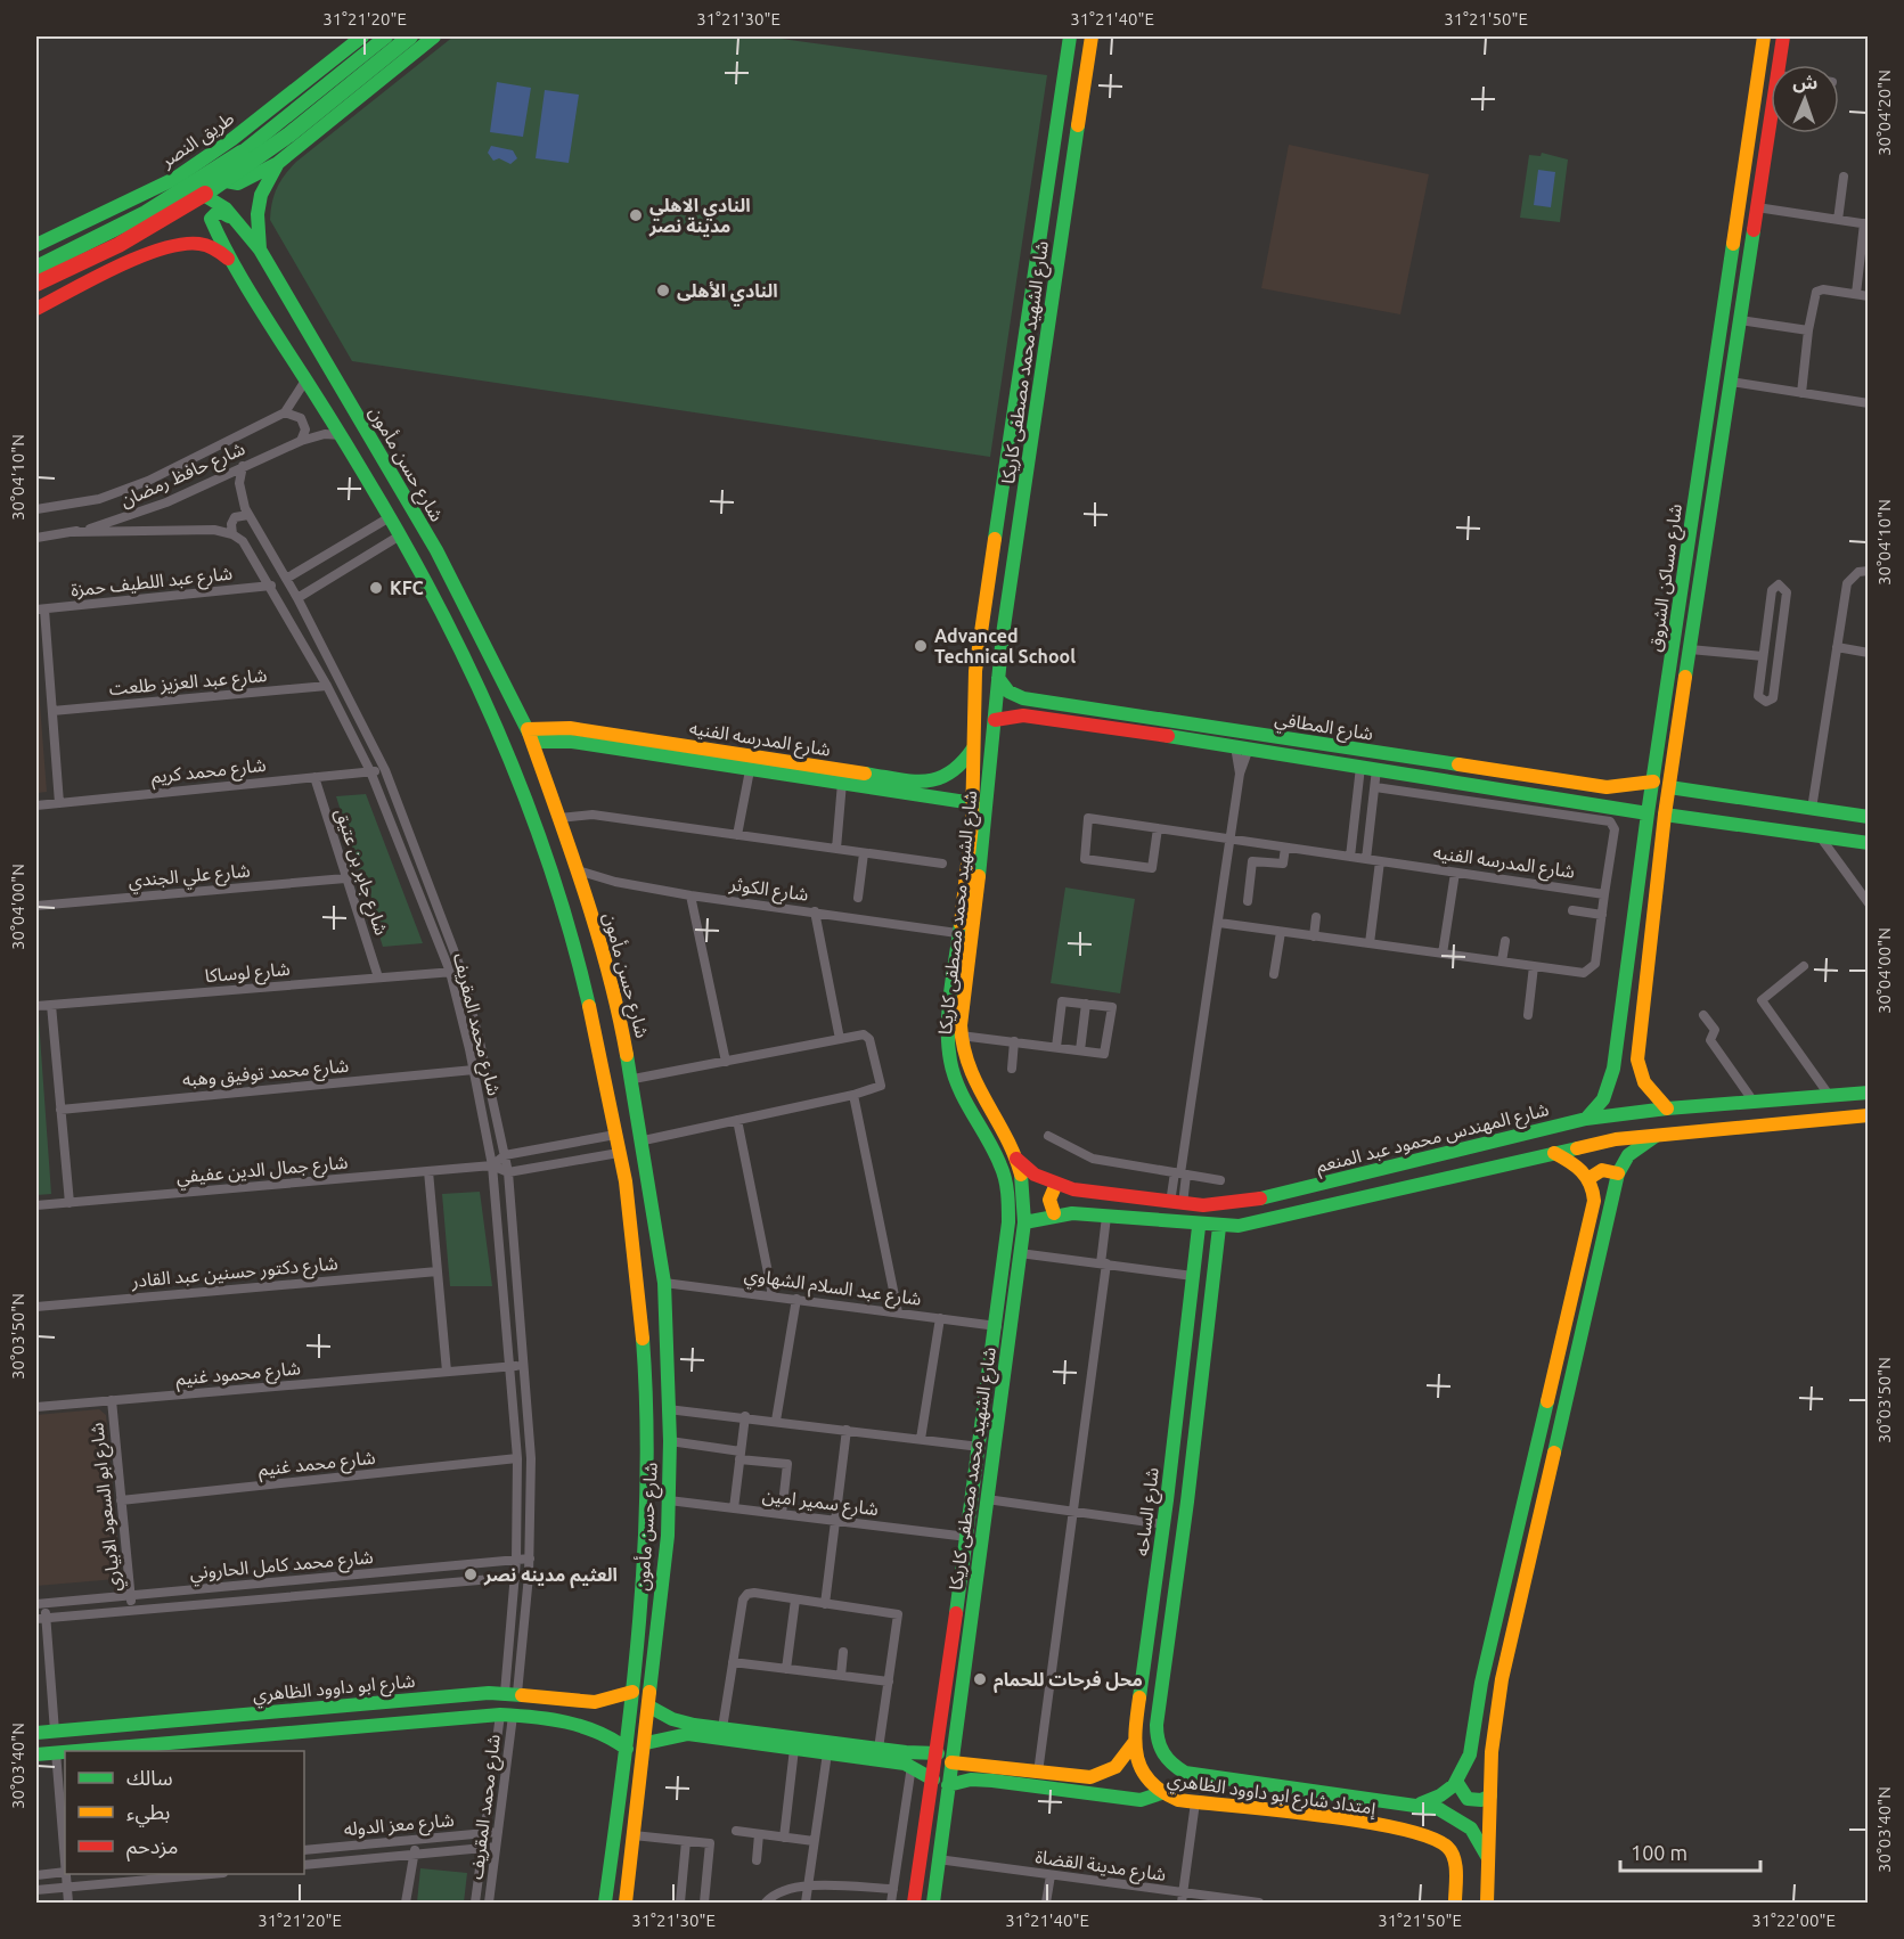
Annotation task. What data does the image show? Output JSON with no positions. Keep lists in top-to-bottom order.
{
  "streets": {
    "main road": [
      "طريق النصر",
      "شارع الشهيد محمد مصطفى كاريكا",
      "شارع حسن مأمون",
      "شارع مساكن الشروق",
      "شارع المطافي",
      "شارع المدرسه الفنيه",
      "شارع المهندس محمود عبد المنعم",
      "شارع الساحه",
      "شارع ابو داوود الظاهري",
      "إمتداد شارع ابو داوود الظاهري"
    ],
    "street": [
      "شارع حافظ رمضان",
      "شارع عبد اللطيف حمزة",
      "شارع عبد العزيز طلعت",
      "شارع محمد كريم",
      "شارع جابر بن عتيق",
      "شارع علي الجندي",
      "شارع الكوثر",
      "شارع لوساكا",
      "شارع محمد المقريف",
      "شارع محمد توفيق وهبه",
      "شارع جمال الدين عفيفي",
      "شارع دكتور حسنين عبد القادر",
      "شارع عبد السلام الشهاوي",
      "شارع محمود غنيم",
      "شارع محمد غنيم",
      "شارع سمير امين",
      "شارع ابو السعود الابياري",
      "شارع محمد كامل الحاروني",
      "شارع معز الدوله",
      "شارع مدينة القضاة"
    ]
  },
  "crossings": [
    ["طريق النصر", "شارع حسن مأمون"],
    ["شارع الشهيد محمد مصطفى كاريكا", "شارع المطافي"],
    ["شارع الشهيد محمد مصطفى كاريكا", "شارع المدرسه الفنيه"],
    ["شارع الشهيد محمد مصطفى كاريكا", "شارع الكوثر"],
    ["شارع الشهيد محمد مصطفى كاريكا", "شارع المهندس محمود عبد المنعم"],
    ["شارع الشهيد محمد مصطفى كاريكا", "شارع عبد السلام الشهاوي"],
    ["شارع الشهيد محمد مصطفى كاريكا", "شارع سمير امين"],
    ["شارع الشهيد محمد مصطفى كاريكا", "إمتداد شارع ابو داوود الظاهري"],
    ["شارع الشهيد محمد مصطفى كاريكا", "شارع مدينة القضاة"],
    ["شارع حسن مأمون", "شارع حافظ رمضان"],
    ["شارع حسن مأمون", "شارع المدرسه الفنيه"],
    ["شارع حسن مأمون", "شارع الكوثر"],
    ["شارع حسن مأمون", "شارع عبد السلام الشهاوي"],
    ["شارع حسن مأمون", "شارع سمير امين"],
    ["شارع حسن مأمون", "شارع ابو داوود الظاهري"],
    ["شارع حسن مأمون", "إمتداد شارع ابو داوود الظاهري"],
    ["شارع حافظ رمضان", "شارع محمد المقريف"],
    ["شارع مساكن الشروق", "شارع المطافي"],
    ["شارع مساكن الشروق", "شارع المهندس محمود عبد المنعم"],
    ["شارع عبد اللطيف حمزة", "شارع محمد المقريف"],
    ["شارع عبد العزيز طلعت", "شارع محمد المقريف"],
    ["شارع محمد كريم", "شارع جابر بن عتيق"],
    ["شارع محمد كريم", "شارع محمد المقريف"],
    ["شارع جابر بن عتيق", "شارع علي الجندي"],
    ["شارع جابر بن عتيق", "شارع لوساكا"],
    ["شارع لوساكا", "شارع محمد المقريف"],
    ["شارع محمد المقريف", "شارع محمد توفيق وهبه"],
    ["شارع محمد المقريف", "شارع جمال الدين عفيفي"],
    ["شارع محمد المقريف", "شارع محمود غنيم"],
    ["شارع محمد المقريف", "شارع محمد غنيم"],
    ["شارع محمد المقريف", "شارع محمد كامل الحاروني"],
    ["شارع محمد المقريف", "شارع ابو داوود الظاهري"],
    ["شارع محمد المقريف", "شارع معز الدوله"],
    ["شارع محمود غنيم", "شارع ابو السعود الابياري"],
    ["شارع محمد غنيم", "شارع ابو السعود الابياري"],
    ["شارع ابو السعود الابياري", "شارع محمد كامل الحاروني"],
    ["شارع الساحه", "إمتداد شارع ابو داوود الظاهري"]
  ],
  "places": [
    "النادي الاهلي مدينة نصر",
    "النادي الأهلى",
    "KFC",
    "Advanced Technical School",
    "العثيم مدينه نصر",
    "محل فرحات للحمام"
  ],
  "legend": ["سالك", "بطيء", "مزدحم"],
  "scale_bar": "100 m",
  "north": "top",
  "coordinates": [
    "31°21'20\"E",
    "31°21'30\"E",
    "31°21'40\"E",
    "31°21'50\"E",
    "30°04'20\"N",
    "30°04'10\"N",
    "30°04'00\"N",
    "30°03'50\"N",
    "30°03'40\"N",
    "31°22'00\"E"
  ]
}
